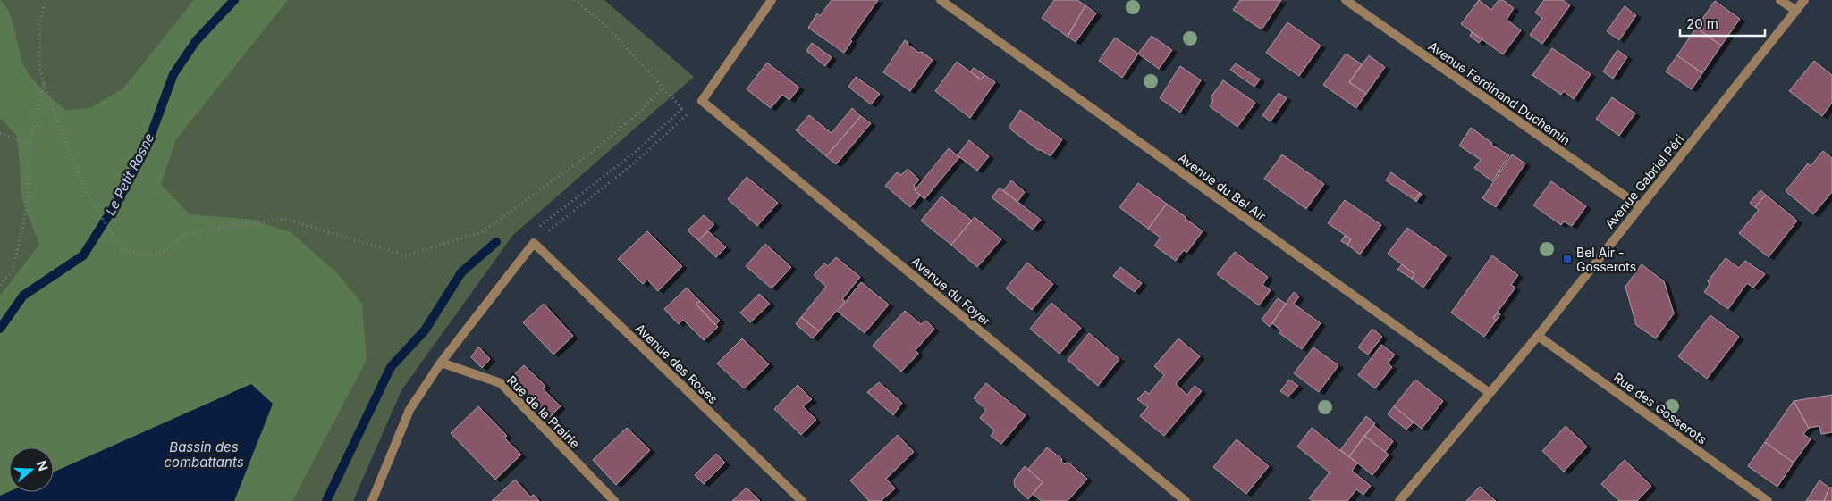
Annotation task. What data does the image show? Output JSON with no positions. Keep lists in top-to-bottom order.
{
  "streets": {
    "street": [
      "Avenue Ferdinand Duchemin",
      "Avenue Gabriel Péri",
      "Avenue du Bel Air",
      "Avenue du Foyer",
      "Avenue des Roses",
      "Rue des Gosserots",
      "Rue de la Prairie"
    ]
  },
  "crossings": [
    ["Avenue Ferdinand Duchemin", "Avenue Gabriel Péri"],
    ["Avenue Gabriel Péri", "Avenue du Bel Air"],
    ["Avenue Gabriel Péri", "Rue des Gosserots"]
  ],
  "water": ["Le Petit Rosne", "Bassin des combattants"],
  "places": {
    "transit": ["Bel Air - Gosserots"]
  },
  "scale_bar": "20 m",
  "north": "right"
}
